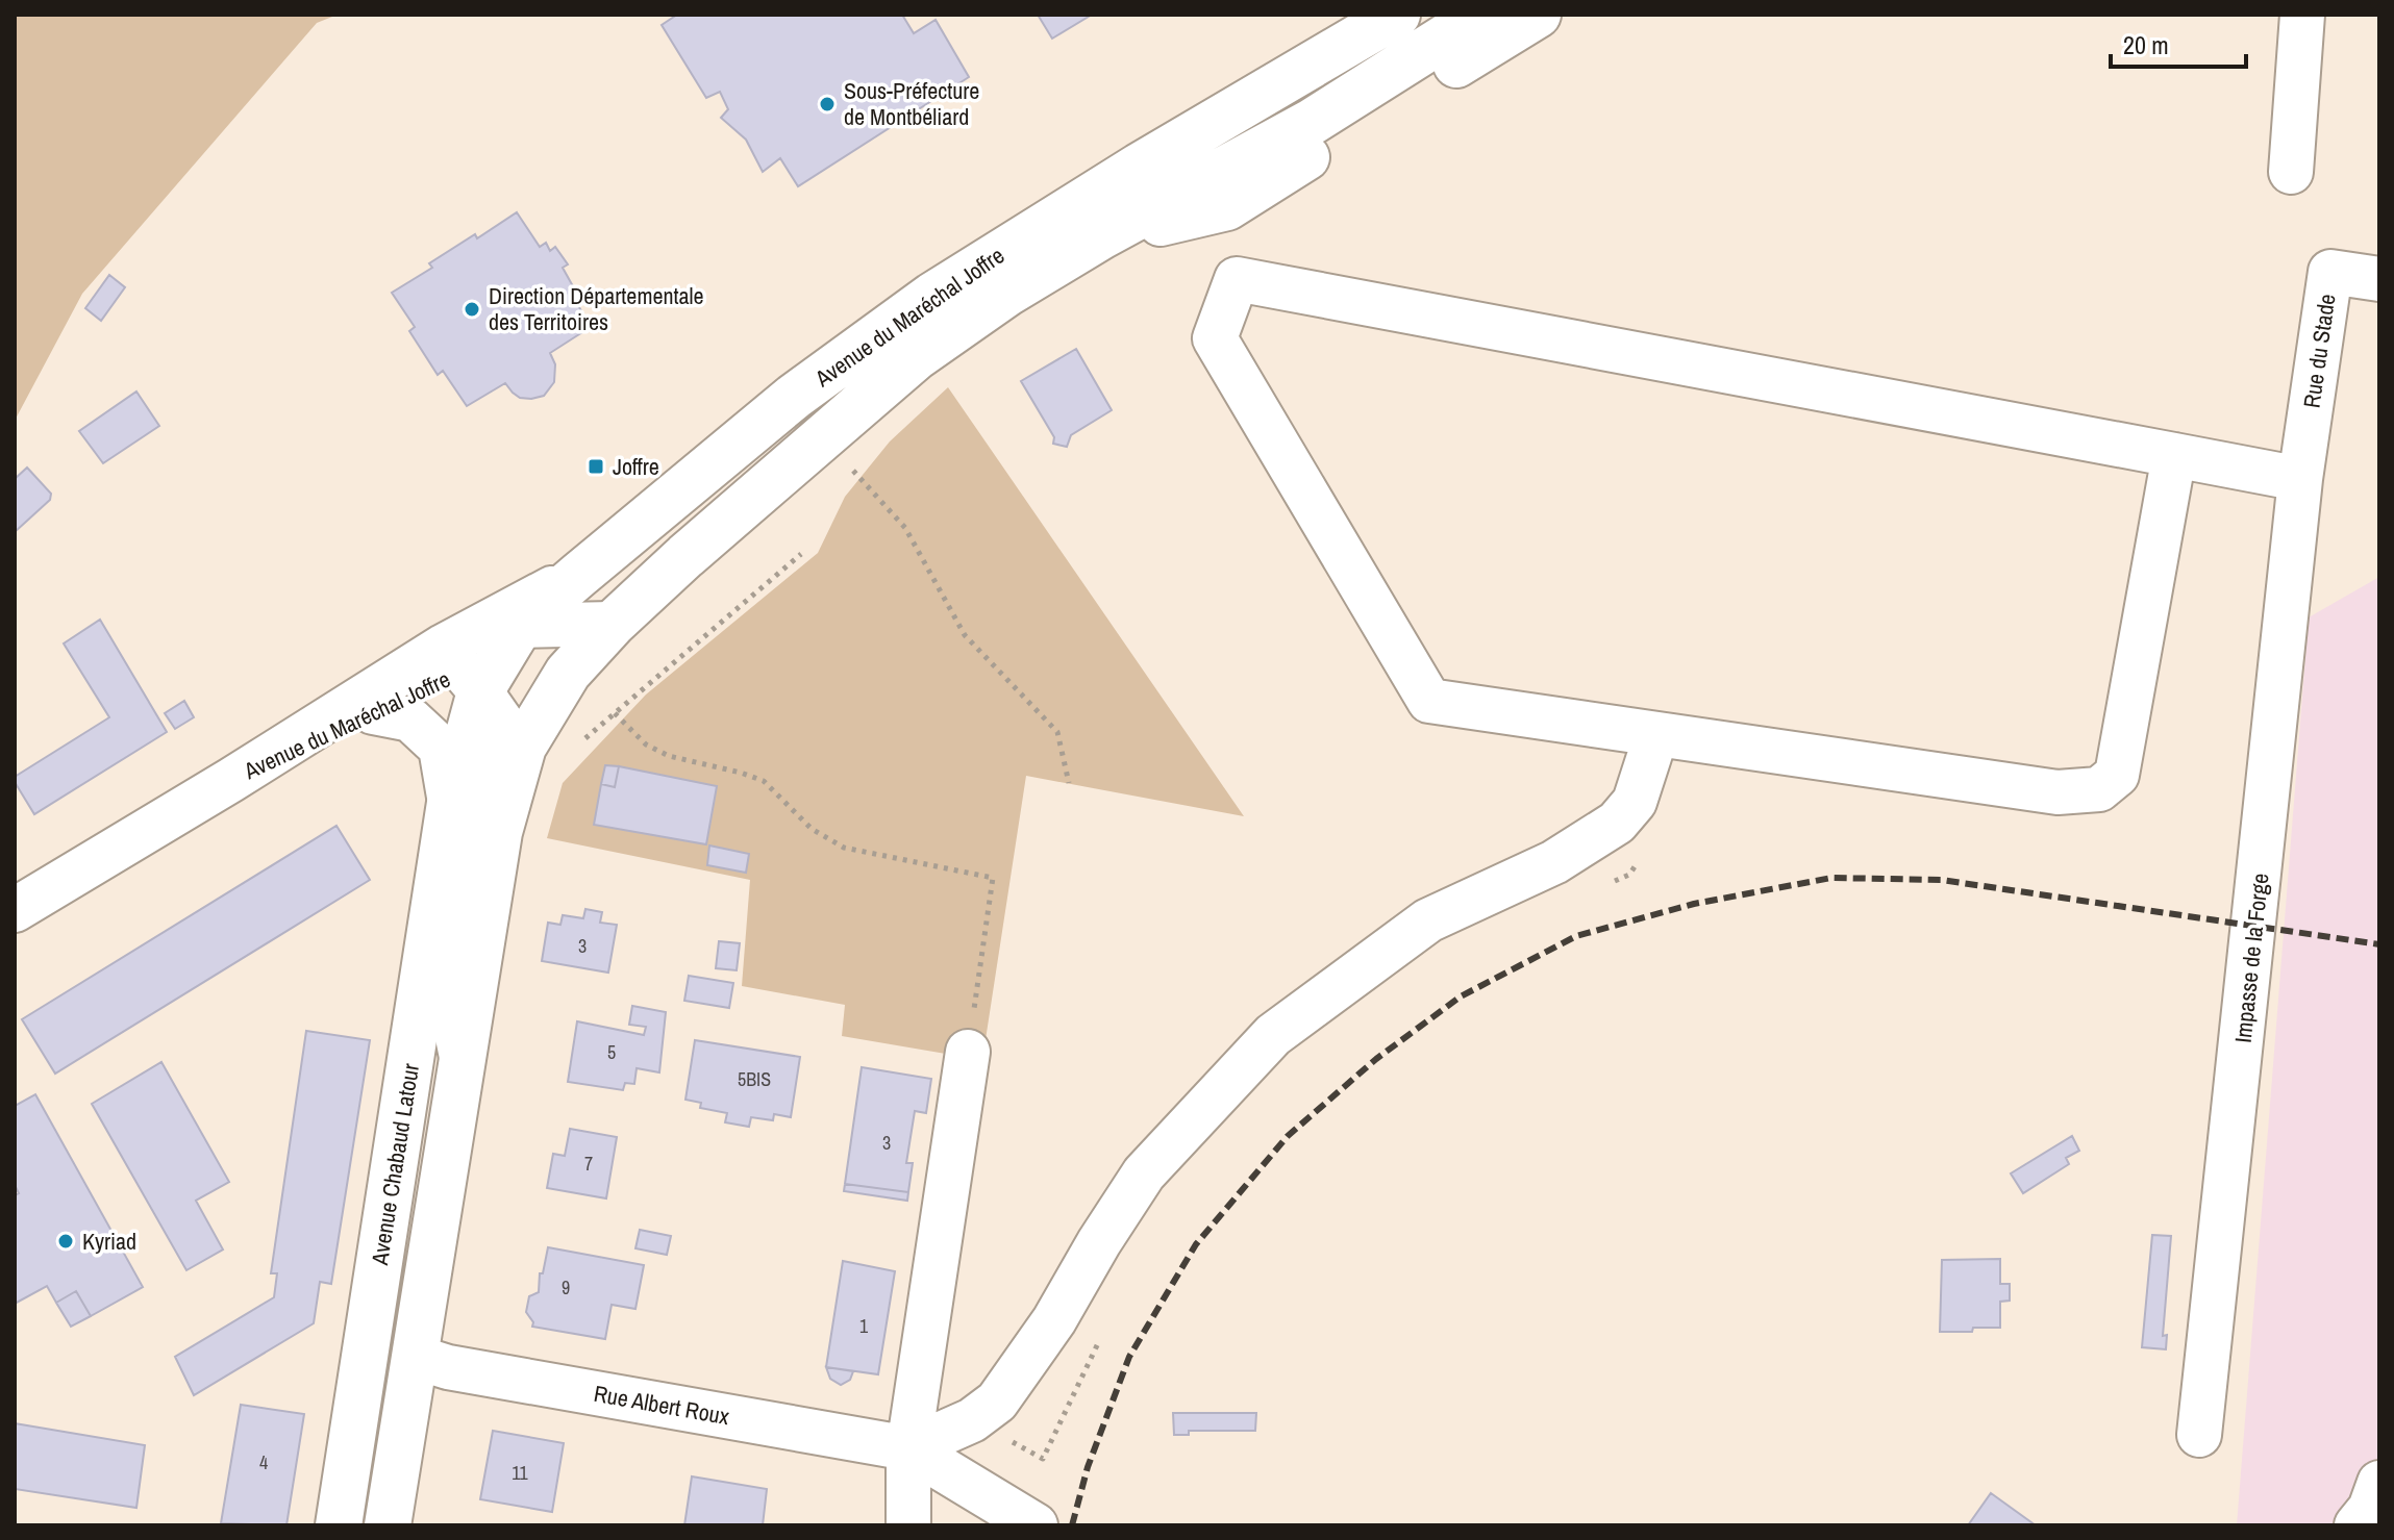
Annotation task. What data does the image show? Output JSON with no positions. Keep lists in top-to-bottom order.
{
  "streets": {
    "main road": ["Avenue du Maréchal Joffre", "Avenue Chabaud Latour"],
    "street": ["Rue du Stade", "Impasse de la Forge", "Rue Albert Roux"]
  },
  "crossings": [
    ["Avenue du Maréchal Joffre", "Avenue Chabaud Latour"],
    ["Rue du Stade", "Impasse de la Forge"]
  ],
  "places": {
    "other": ["Sous-Préfecture de Montbéliard", "Direction Départementale des Territoires", "Kyriad"],
    "transit": ["Joffre"]
  },
  "house_numbers": [
    "3",
    "5",
    "5BIS",
    "3",
    "7",
    "9",
    "1",
    "4",
    "11"
  ],
  "scale_bar": "20 m"
}
